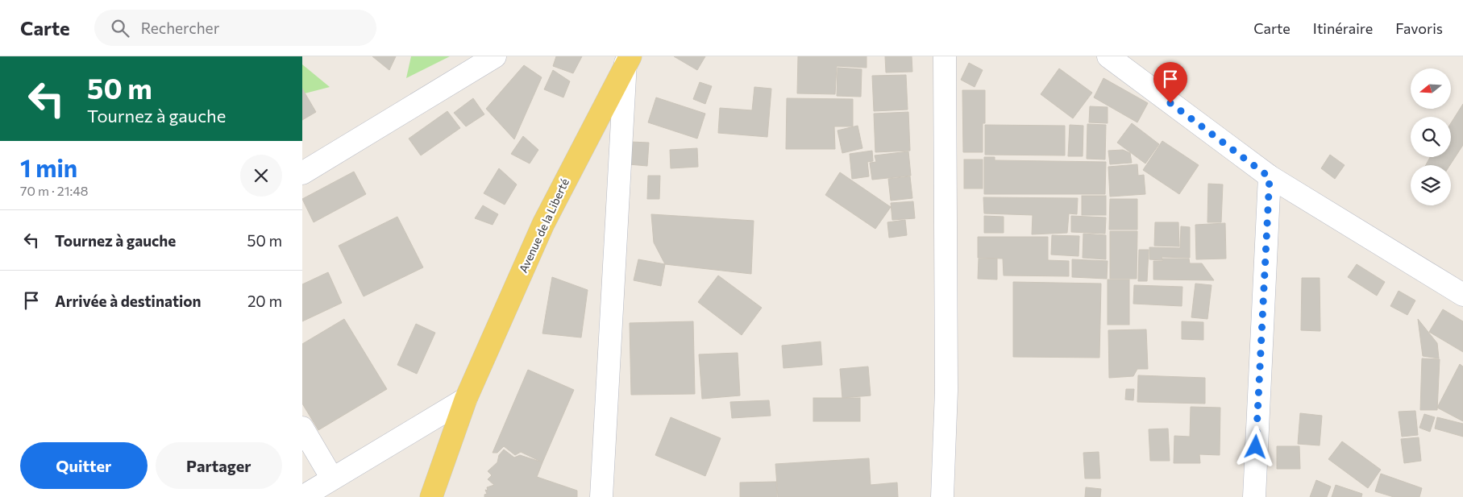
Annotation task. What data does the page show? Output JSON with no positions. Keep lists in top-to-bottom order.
{
  "streets": {
    "main road": ["Avenue de la Liberté"]
  },
  "north": "left",
  "page": {
    "header": "Carte",
    "search": "Rechercher",
    "nav": ["Carte", "Itinéraire", "Favoris"],
    "turn": ["50 m", "Tournez à gauche"],
    "heading": ["1 min", "70 m · 21:48"],
    "list": [
      {
        "name": "Tournez à gauche",
        "value": "50 m"
      },
      {
        "name": "Arrivée à destination",
        "value": "20 m"
      }
    ],
    "buttons": ["Quitter", "Partager"]
  }
}
